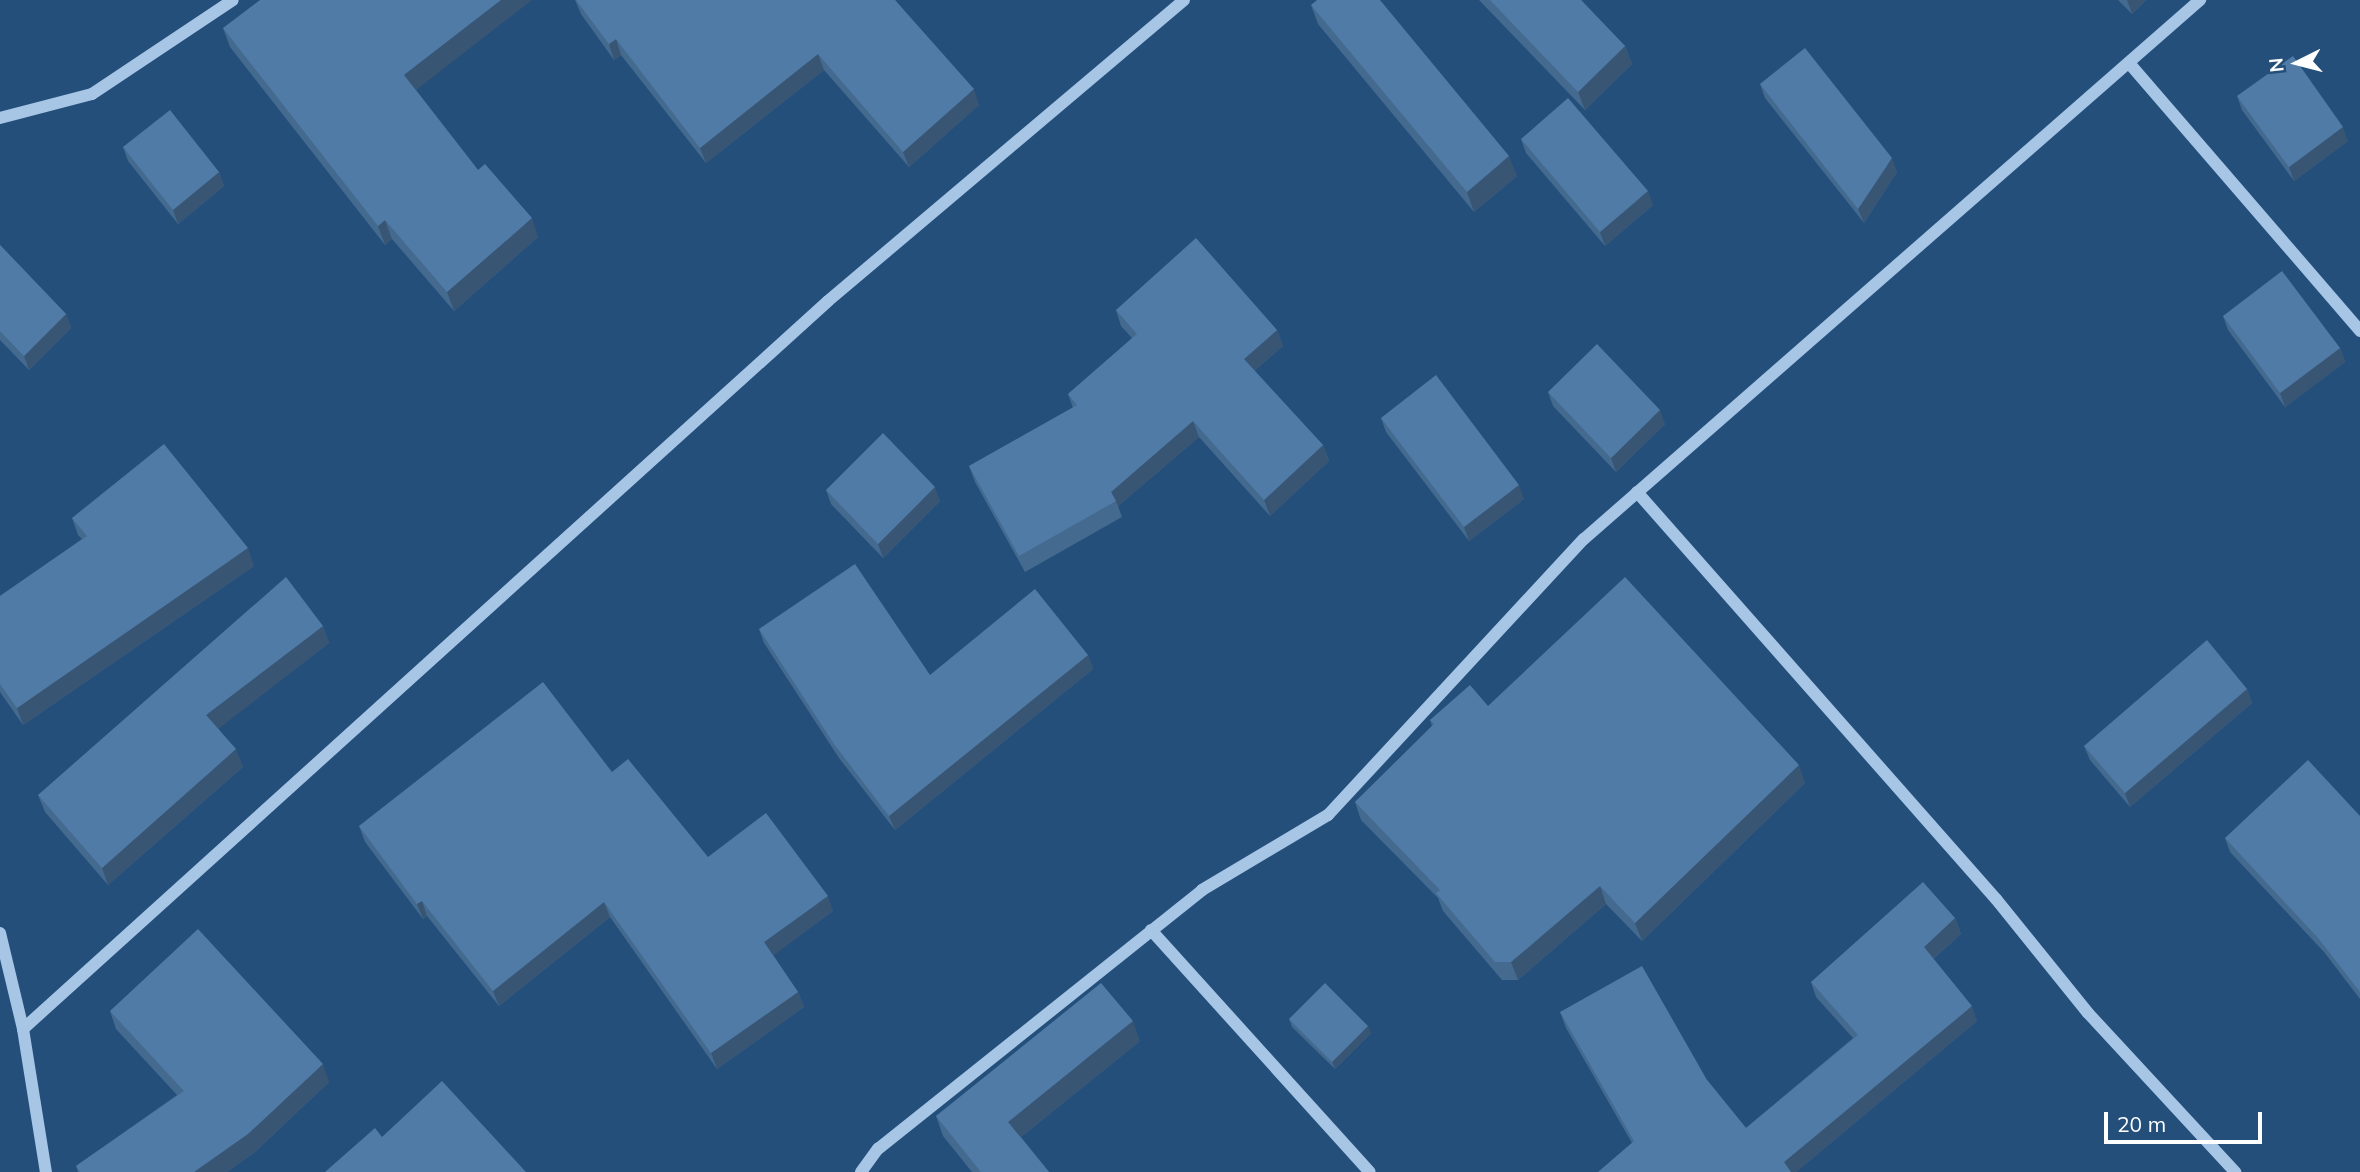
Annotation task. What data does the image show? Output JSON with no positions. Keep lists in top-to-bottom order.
{
  "scale_bar": "20 m",
  "north": "left"
}
